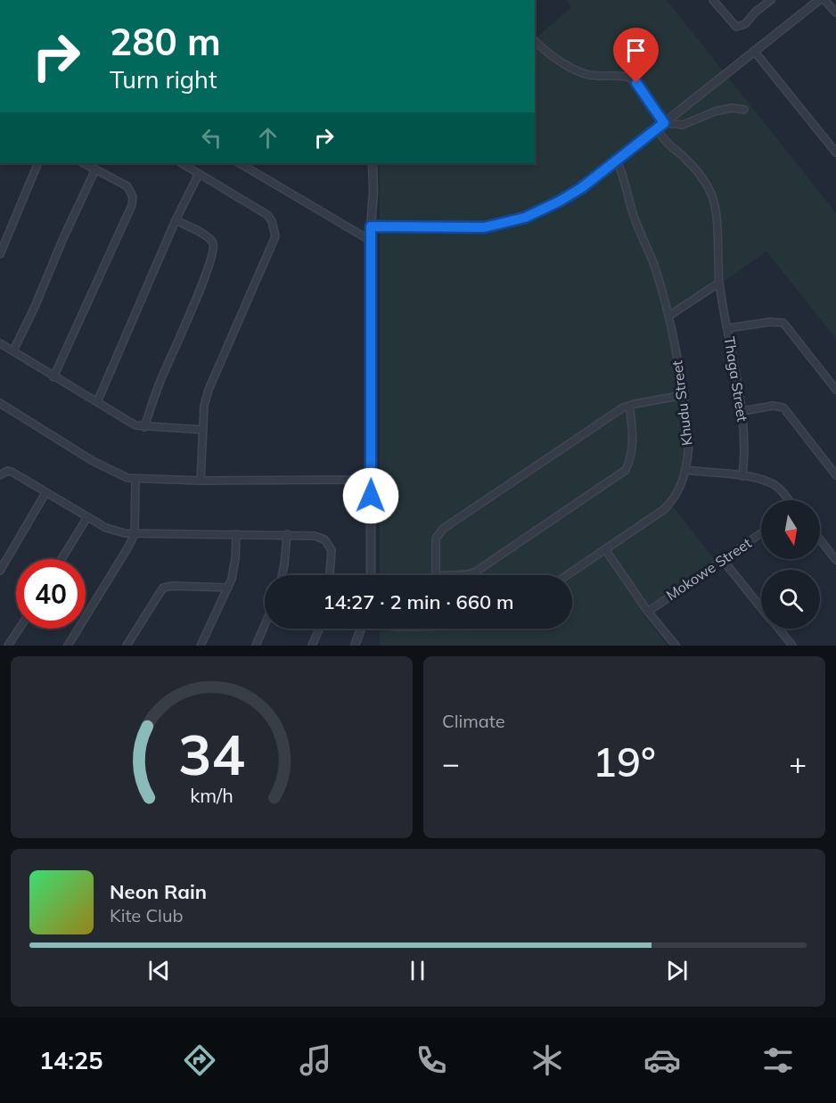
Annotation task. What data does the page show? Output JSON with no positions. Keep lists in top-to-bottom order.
{
  "streets": {
    "street": ["Thaga Street", "Khudu Street", "Mokowe Street"]
  },
  "north": "bottom",
  "page": {
    "turn": ["280 m", "Turn right"],
    "limit": "40",
    "trip": "14:27 · 2 min · 660 m",
    "tile": "Climate",
    "heat": ["−", "19°", "+"],
    "song": ["Neon Rain", "Kite Club"],
    "tabs": "14:25",
    "gauge": ["34", "km/h"]
  }
}
